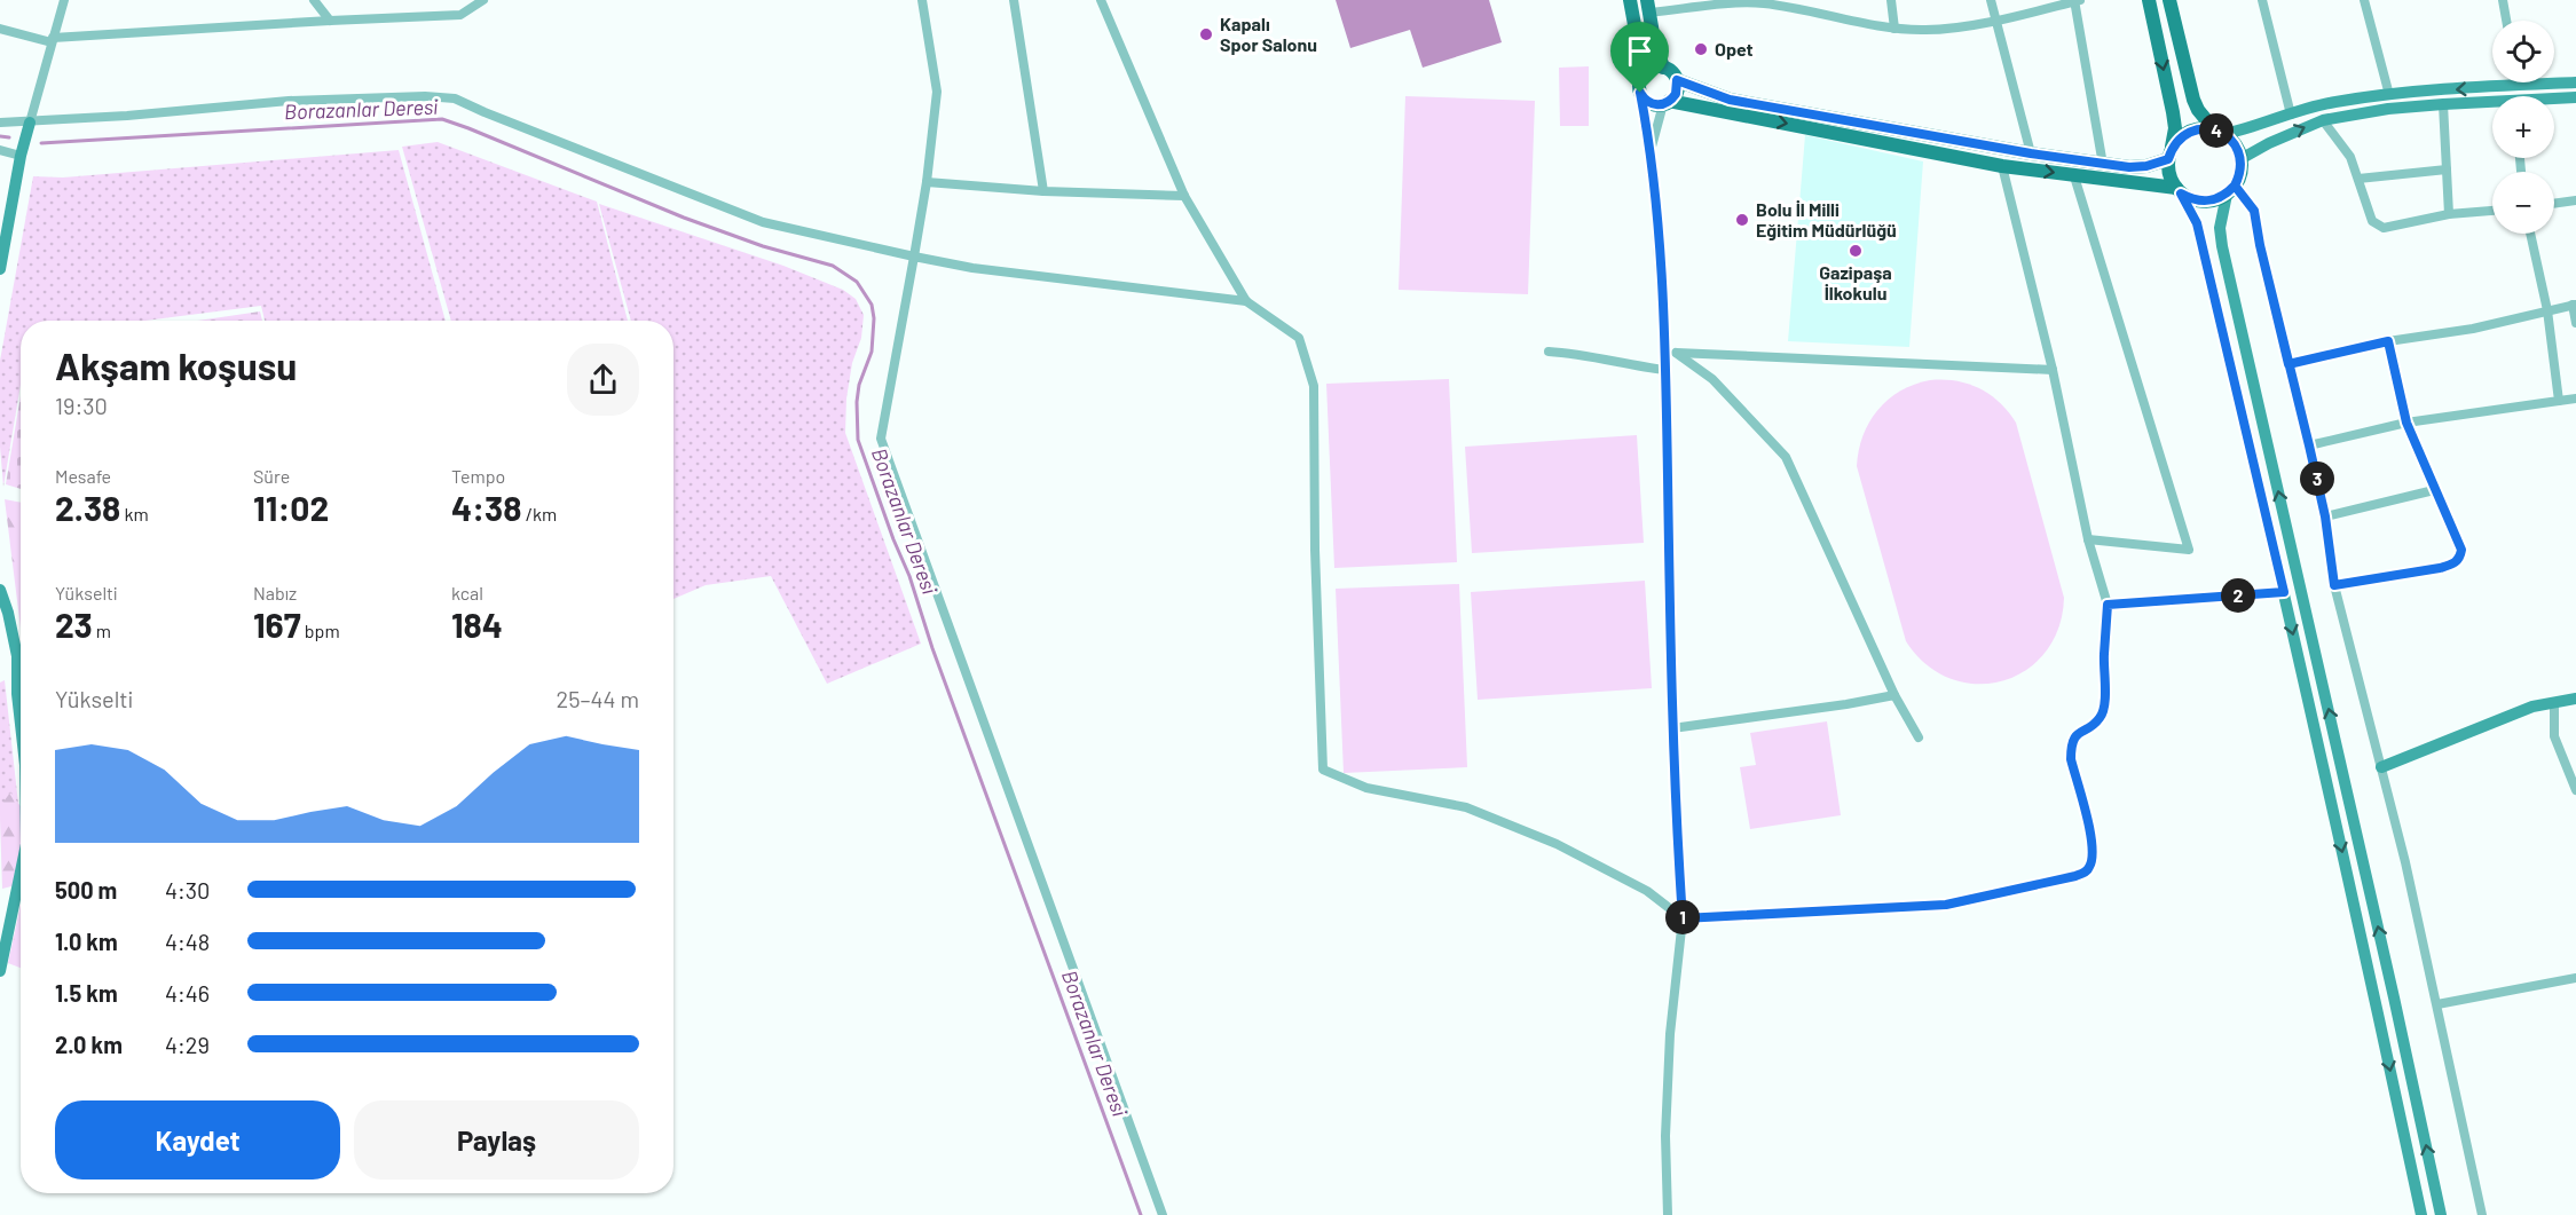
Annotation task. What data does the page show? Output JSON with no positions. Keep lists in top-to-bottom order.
{
  "water": ["Borazanlar Deresi"],
  "places": [
    "Kapalı Spor Salonu",
    "Opet",
    "Bolu İl Milli Eğitim Müdürlüğü",
    "Gazipaşa İlkokulu"
  ],
  "page": {
    "map_buttons": ["+", "−"],
    "pins": [
      "4",
      "3",
      "2",
      "1"
    ],
    "heading": ["Akşam koşusu", "19:30"],
    "stats": [
      ["Mesafe", "2.38 km"],
      ["Süre", "11:02"],
      ["Tempo", "4:38 /km"],
      ["Yükselti", "23 m"],
      ["Nabız", "167 bpm"],
      ["kcal", "184"]
    ],
    "chart": ["Yükselti", "25–44 m"],
    "list": [
      {
        "name": "500 m",
        "note": "4:30"
      },
      {
        "name": "1.0 km",
        "note": "4:48"
      },
      {
        "name": "1.5 km",
        "note": "4:46"
      },
      {
        "name": "2.0 km",
        "note": "4:29"
      }
    ],
    "buttons": ["Kaydet", "Paylaş"]
  }
}
